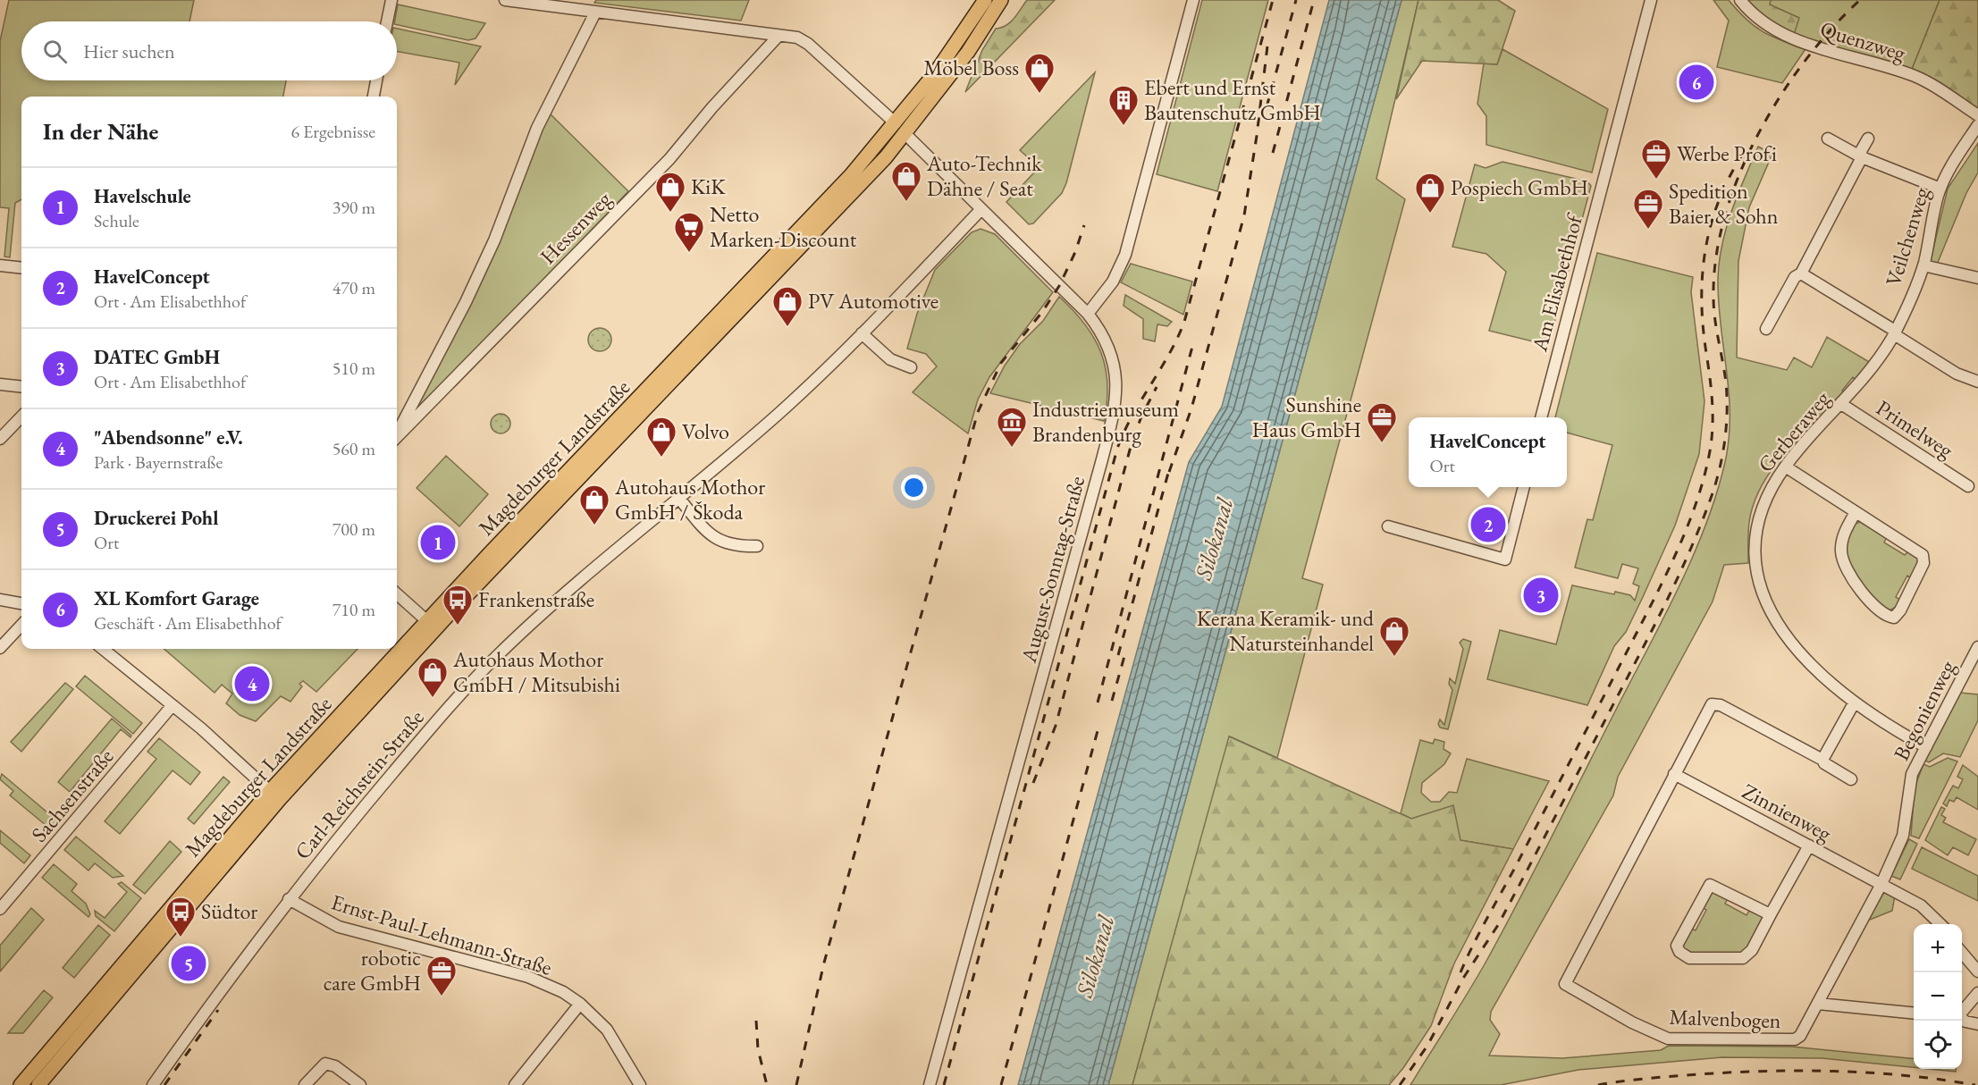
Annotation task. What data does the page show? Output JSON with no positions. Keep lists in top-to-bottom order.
{
  "streets": {
    "main road": ["Magdeburger Landstraße"],
    "street": [
      "Quenzweg",
      "Hessenweg",
      "Veilchenweg",
      "Am Elisabethhof",
      "Primelweg",
      "Gerberaweg",
      "August-Sonntag-Straße",
      "Begonienweg",
      "Carl-Reichstein-Straße",
      "Sachsenstraße",
      "Zinnienweg",
      "Ernst-Paul-Lehmann-Straße",
      "Malvenbogen"
    ]
  },
  "crossings": [
    ["Veilchenweg", "Gerberaweg"],
    ["Primelweg", "Gerberaweg"],
    ["Gerberaweg", "Begonienweg"],
    ["Magdeburger Landstraße", "August-Sonntag-Straße"],
    ["August-Sonntag-Straße", "Carl-Reichstein-Straße"],
    ["Begonienweg", "Zinnienweg"],
    ["Begonienweg", "Malvenbogen"],
    ["Carl-Reichstein-Straße", "Ernst-Paul-Lehmann-Straße"],
    ["Zinnienweg", "Malvenbogen"]
  ],
  "water": ["Silokanal"],
  "places": {
    "shop": [
      "Möbel Boss",
      "Auto-Technik Dähne / Seat",
      "KiK",
      "Pospiech GmbH",
      "PV Automotive",
      "Volvo",
      "Autohaus Mothor GmbH / Škoda",
      "Kerana Keramik- und Natursteinhandel",
      "Autohaus Mothor GmbH / Mitsubishi"
    ],
    "building": ["Ebert und Ernst Bautenschutz GmbH"],
    "office": [
      "Werbe Profi",
      "Spedition Baier & Sohn",
      "Sunshine Haus GmbH",
      "robotic care GmbH"
    ],
    "supermarket": ["Netto Marken-Discount"],
    "museum": ["Industriemuseum Brandenburg"],
    "bus stop": ["Frankenstraße", "Südtor"]
  },
  "page": {
    "search": "Hier suchen",
    "pins": [
      "6",
      "2",
      "1",
      "3",
      "4",
      "5"
    ],
    "heading": ["In der Nähe", "6 Ergebnisse"],
    "list": [
      {
        "mark": "1",
        "name": "Havelschule",
        "note": "Schule",
        "value": "390 m"
      },
      {
        "mark": "2",
        "name": "HavelConcept",
        "note": "Ort · Am Elisabethhof",
        "value": "470 m"
      },
      {
        "mark": "3",
        "name": "DATEC GmbH",
        "note": "Ort · Am Elisabethhof",
        "value": "510 m"
      },
      {
        "mark": "4",
        "name": "\"Abendsonne\" e.V.",
        "note": "Park · Bayernstraße",
        "value": "560 m"
      },
      {
        "mark": "5",
        "name": "Druckerei Pohl",
        "note": "Ort",
        "value": "700 m"
      },
      {
        "mark": "6",
        "name": "XL Komfort Garage",
        "note": "Geschäft · Am Elisabethhof",
        "value": "710 m"
      }
    ],
    "popup": ["HavelConcept", "Ort"],
    "map_buttons": ["+", "−"]
  }
}
